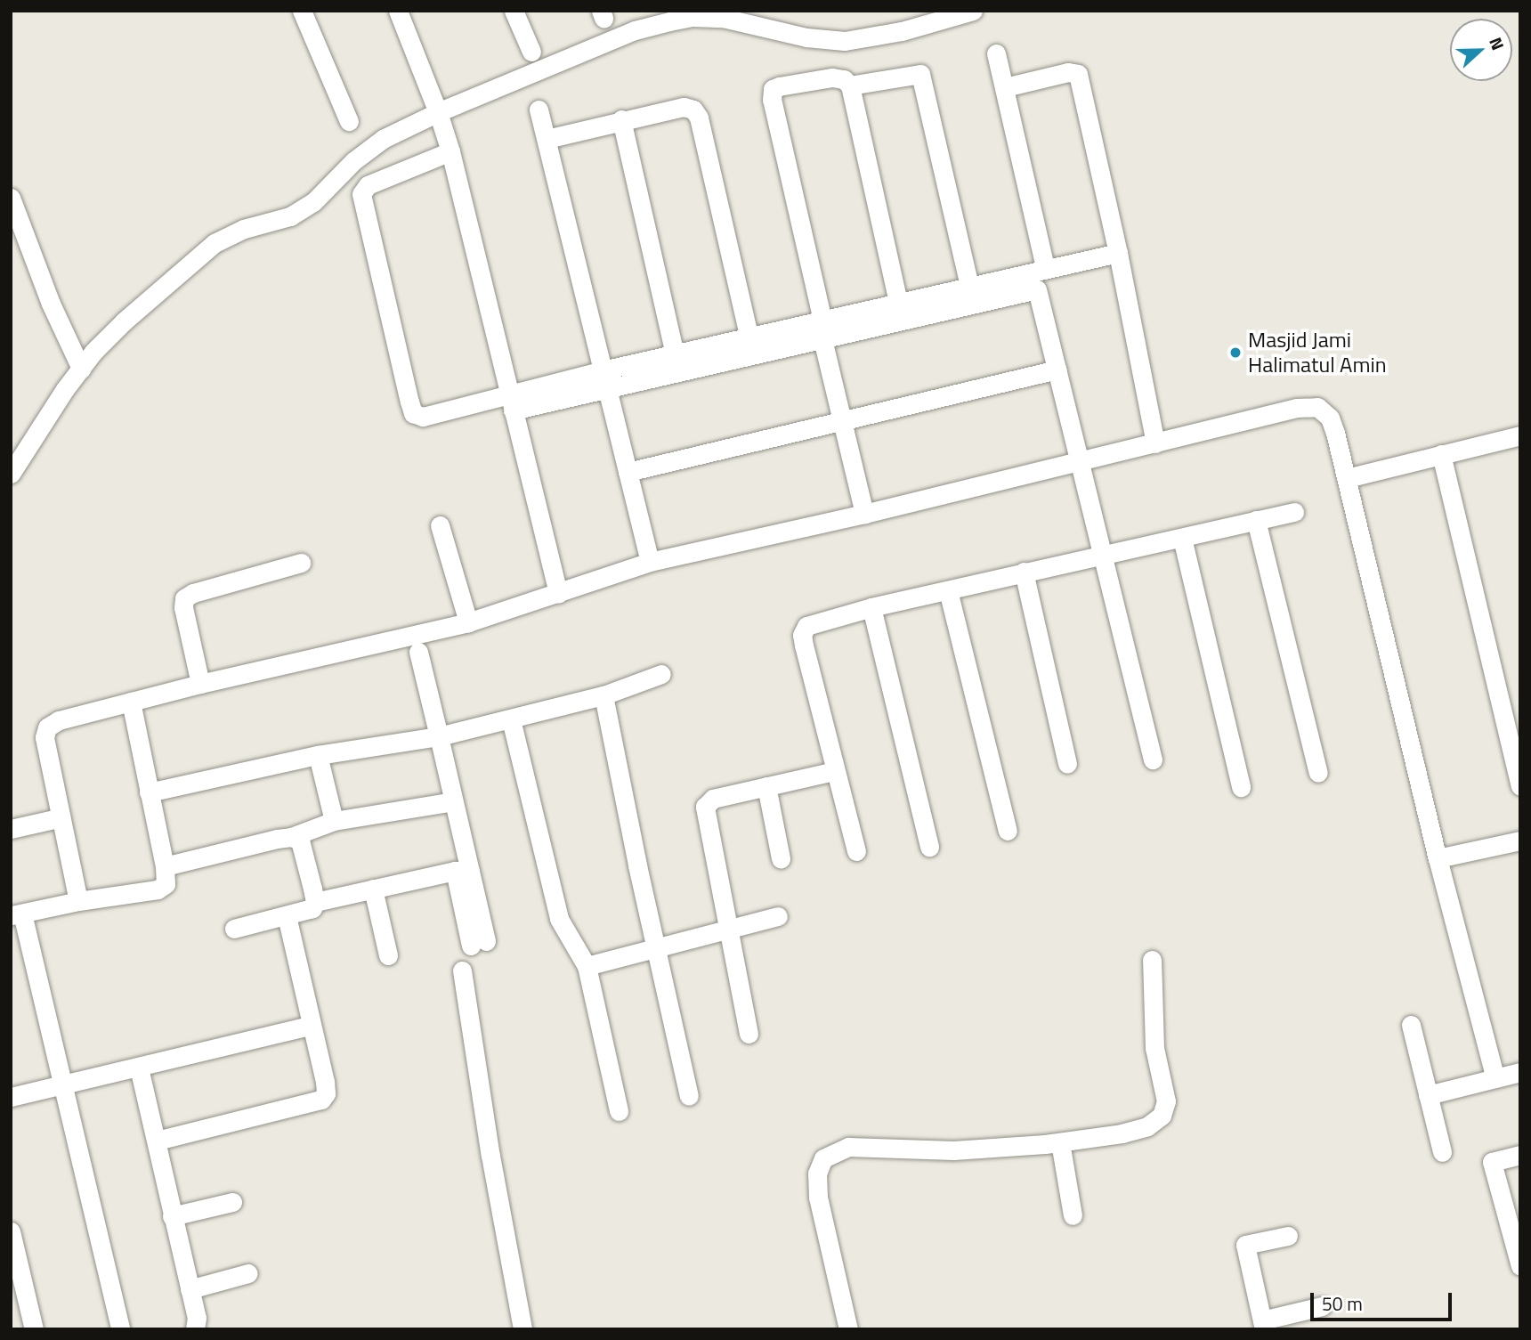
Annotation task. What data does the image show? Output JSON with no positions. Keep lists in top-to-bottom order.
{
  "places": ["Masjid Jami Halimatul Amin"],
  "scale_bar": "50 m",
  "north": "right"
}
